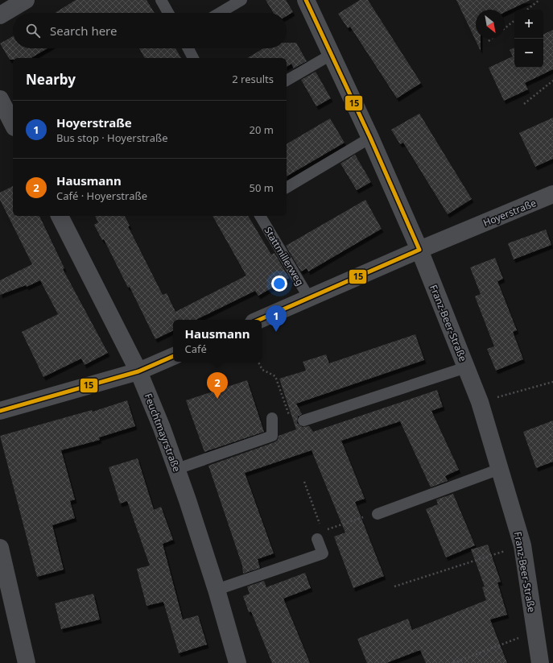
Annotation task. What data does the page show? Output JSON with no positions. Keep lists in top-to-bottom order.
{
  "streets": {
    "street": ["Hoyerstraße", "Franz-Beer-Straße", "Feuchtmayrstraße"],
    "lane": ["Stattmillerweg"]
  },
  "crossings": [
    ["Hoyerstraße", "Stattmillerweg"],
    ["Hoyerstraße", "Franz-Beer-Straße"]
  ],
  "lines": ["transit line 15"],
  "north": "bottom right",
  "page": {
    "map_buttons": ["+", "−"],
    "search": "Search here",
    "heading": ["Nearby", "2 results"],
    "list": [
      {
        "mark": "1",
        "name": "Hoyerstraße",
        "note": "Bus stop · Hoyerstraße",
        "value": "20 m"
      },
      {
        "mark": "2",
        "name": "Hausmann",
        "note": "Café · Hoyerstraße",
        "value": "50 m"
      }
    ],
    "pins": ["1", "2"],
    "popup": ["Hausmann", "Café"]
  }
}
